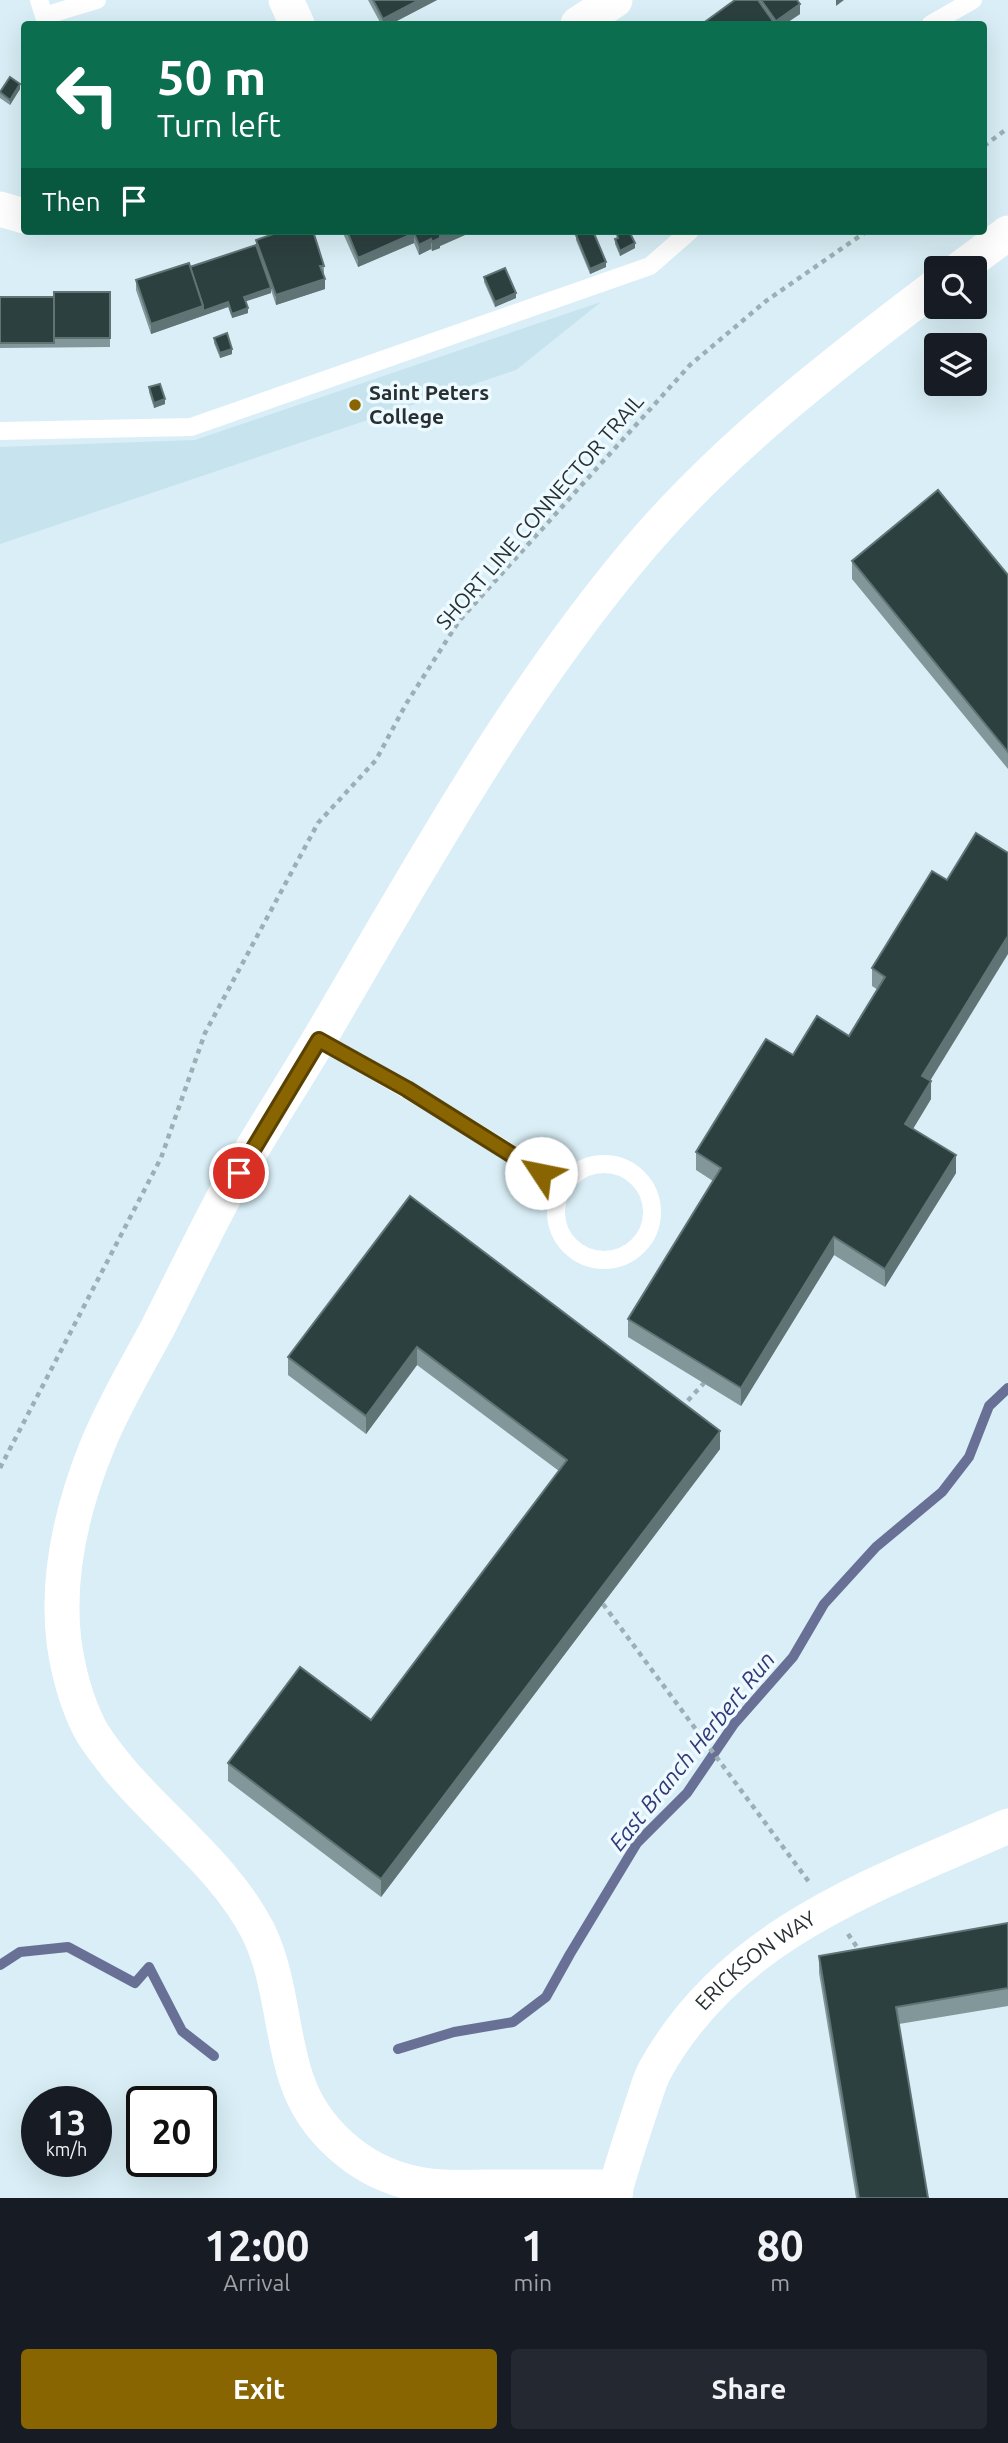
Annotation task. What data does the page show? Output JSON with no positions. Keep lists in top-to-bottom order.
{
  "streets": {
    "street": ["ERICKSON WAY"],
    "path": ["SHORT LINE CONNECTOR TRAIL"]
  },
  "water": ["East Branch Herbert Run"],
  "places": ["Saint Peters College"],
  "page": {
    "turn": ["50 m", "Turn left"],
    "then": "Then",
    "speed": "13 km/h",
    "limit": "20",
    "eta": [
      "12:00",
      "Arrival",
      "1",
      "min",
      "80",
      "m"
    ],
    "buttons": ["Exit", "Share"]
  }
}
